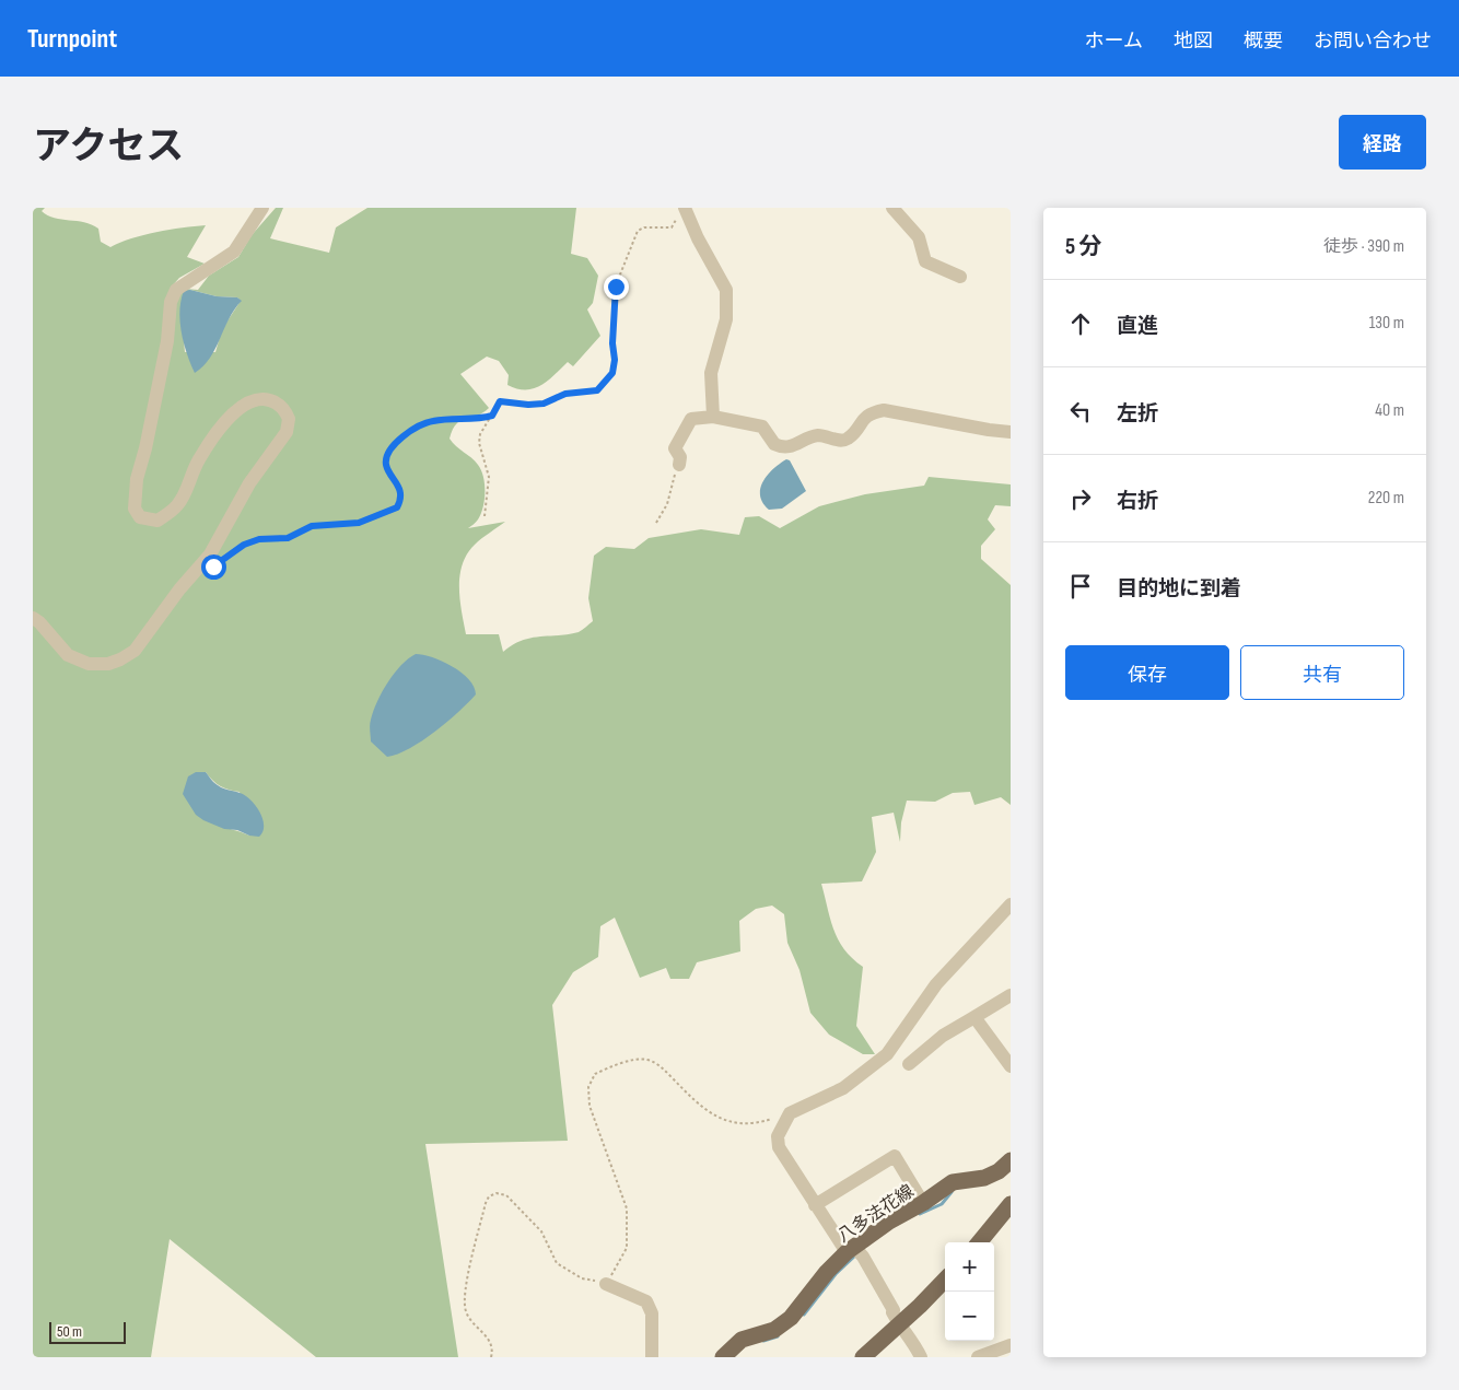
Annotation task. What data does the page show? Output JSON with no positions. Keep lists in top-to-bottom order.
{
  "streets": {
    "main road": ["八多法花線"]
  },
  "scale_bar": "50 m",
  "page": {
    "header": "Turnpoint",
    "nav": [
      "ホーム",
      "地図",
      "概要",
      "お問い合わせ"
    ],
    "title": "アクセス",
    "buttons": [
      "経路",
      ["保存", "共有"]
    ],
    "heading": ["5 分", "徒歩 · 390 m"],
    "list": [
      ["直進", "130 m"],
      ["左折", "40 m"],
      ["右折", "220 m"],
      "目的地に到着"
    ],
    "map_buttons": ["+", "−"],
    "scale": "50 m"
  }
}
